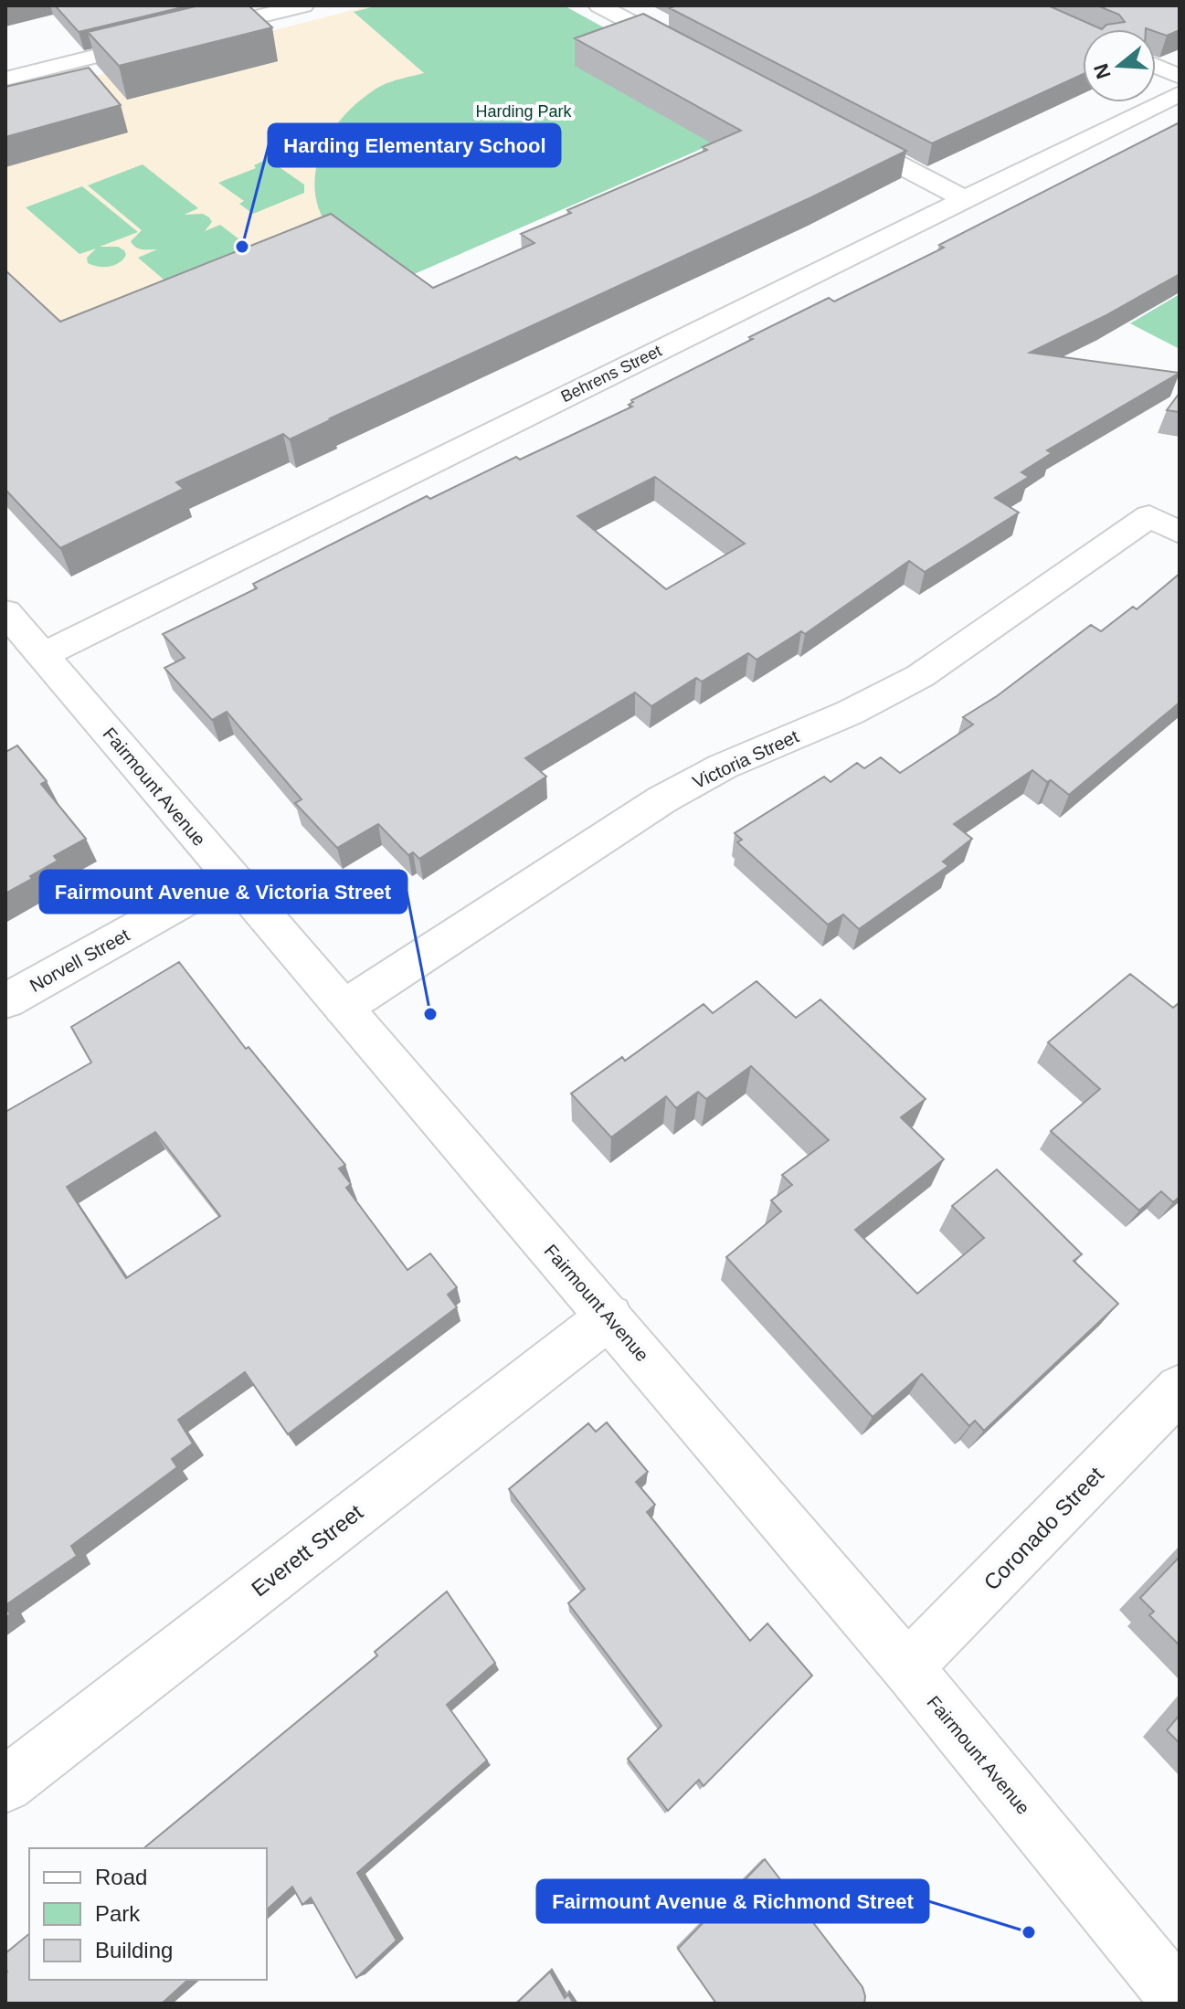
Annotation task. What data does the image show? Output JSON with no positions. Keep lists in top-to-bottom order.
{
  "streets": {
    "street": [
      "Behrens Street",
      "Victoria Street",
      "Fairmount Avenue",
      "Norvell Street",
      "Coronado Street",
      "Everett Street"
    ]
  },
  "crossings": [
    ["Behrens Street", "Fairmount Avenue"],
    ["Victoria Street", "Fairmount Avenue"],
    ["Fairmount Avenue", "Norvell Street"],
    ["Fairmount Avenue", "Coronado Street"],
    ["Fairmount Avenue", "Everett Street"]
  ],
  "parks": ["Harding Park"],
  "places": ["Harding Elementary School", "Fairmount Avenue & Victoria Street", "Fairmount Avenue & Richmond Street"],
  "legend": ["Road", "Park", "Building"],
  "north": "left"
}
